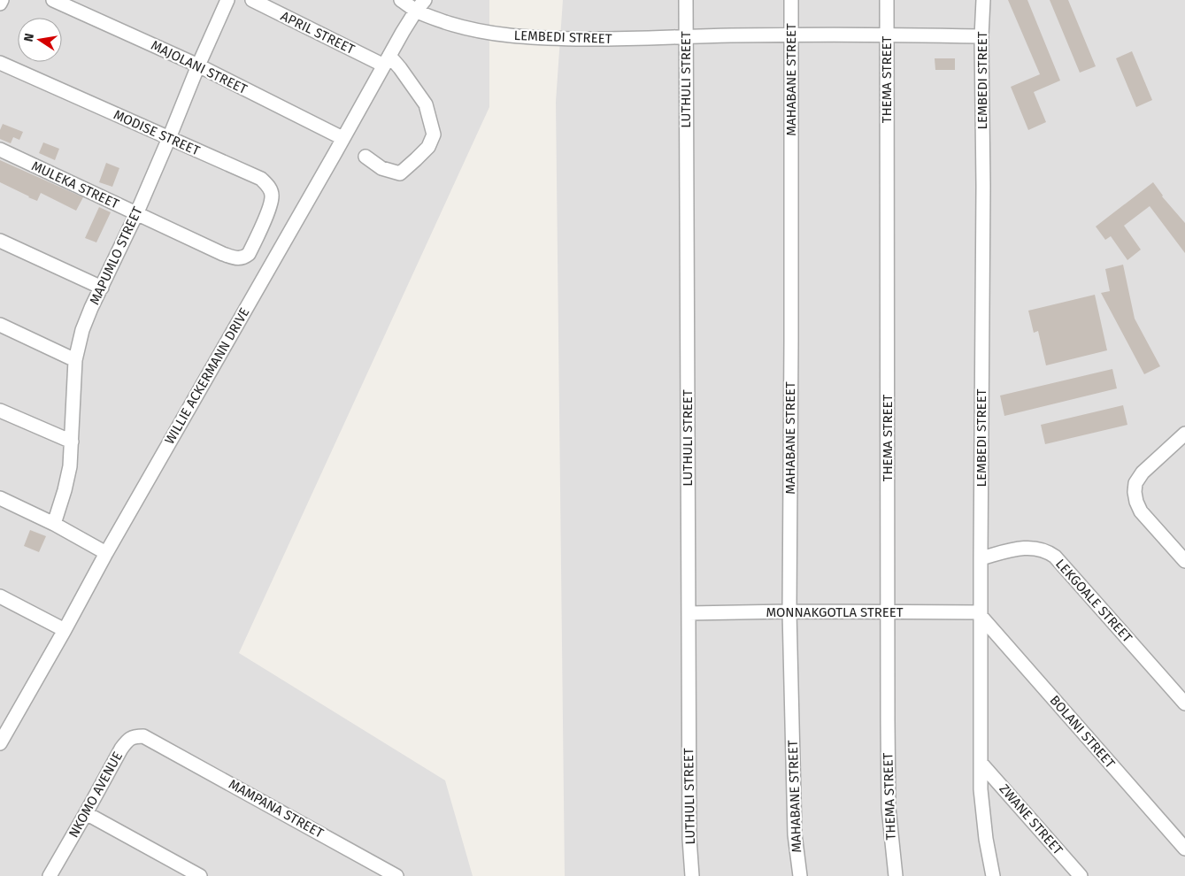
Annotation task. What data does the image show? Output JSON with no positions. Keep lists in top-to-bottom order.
{
  "streets": {
    "street": [
      "APRIL STREET",
      "LEMBEDI STREET",
      "MAJOLANI STREET",
      "LUTHULI STREET",
      "MAHABANE STREET",
      "THEMA STREET",
      "MODISE STREET",
      "MULEKA STREET",
      "MAPUMLO STREET",
      "WILLIE ACKERMANN DRIVE",
      "LEKGOALE STREET",
      "MONNAKGOTLA STREET",
      "BOLANI STREET",
      "NKOMO AVENUE",
      "MAMPANA STREET",
      "ZWANE STREET"
    ]
  },
  "crossings": [
    ["APRIL STREET", "WILLIE ACKERMANN DRIVE"],
    ["LEMBEDI STREET", "LUTHULI STREET"],
    ["LEMBEDI STREET", "MAHABANE STREET"],
    ["LEMBEDI STREET", "THEMA STREET"],
    ["LEMBEDI STREET", "WILLIE ACKERMANN DRIVE"],
    ["LEMBEDI STREET", "LEKGOALE STREET"],
    ["LEMBEDI STREET", "MONNAKGOTLA STREET"],
    ["LEMBEDI STREET", "BOLANI STREET"],
    ["LEMBEDI STREET", "ZWANE STREET"],
    ["MAJOLANI STREET", "MAPUMLO STREET"],
    ["MAJOLANI STREET", "WILLIE ACKERMANN DRIVE"],
    ["LUTHULI STREET", "MONNAKGOTLA STREET"],
    ["MAHABANE STREET", "MONNAKGOTLA STREET"],
    ["THEMA STREET", "MONNAKGOTLA STREET"],
    ["MODISE STREET", "MULEKA STREET"],
    ["MODISE STREET", "MAPUMLO STREET"],
    ["MULEKA STREET", "MAPUMLO STREET"],
    ["MONNAKGOTLA STREET", "BOLANI STREET"],
    ["NKOMO AVENUE", "MAMPANA STREET"]
  ],
  "north": "left"
}
